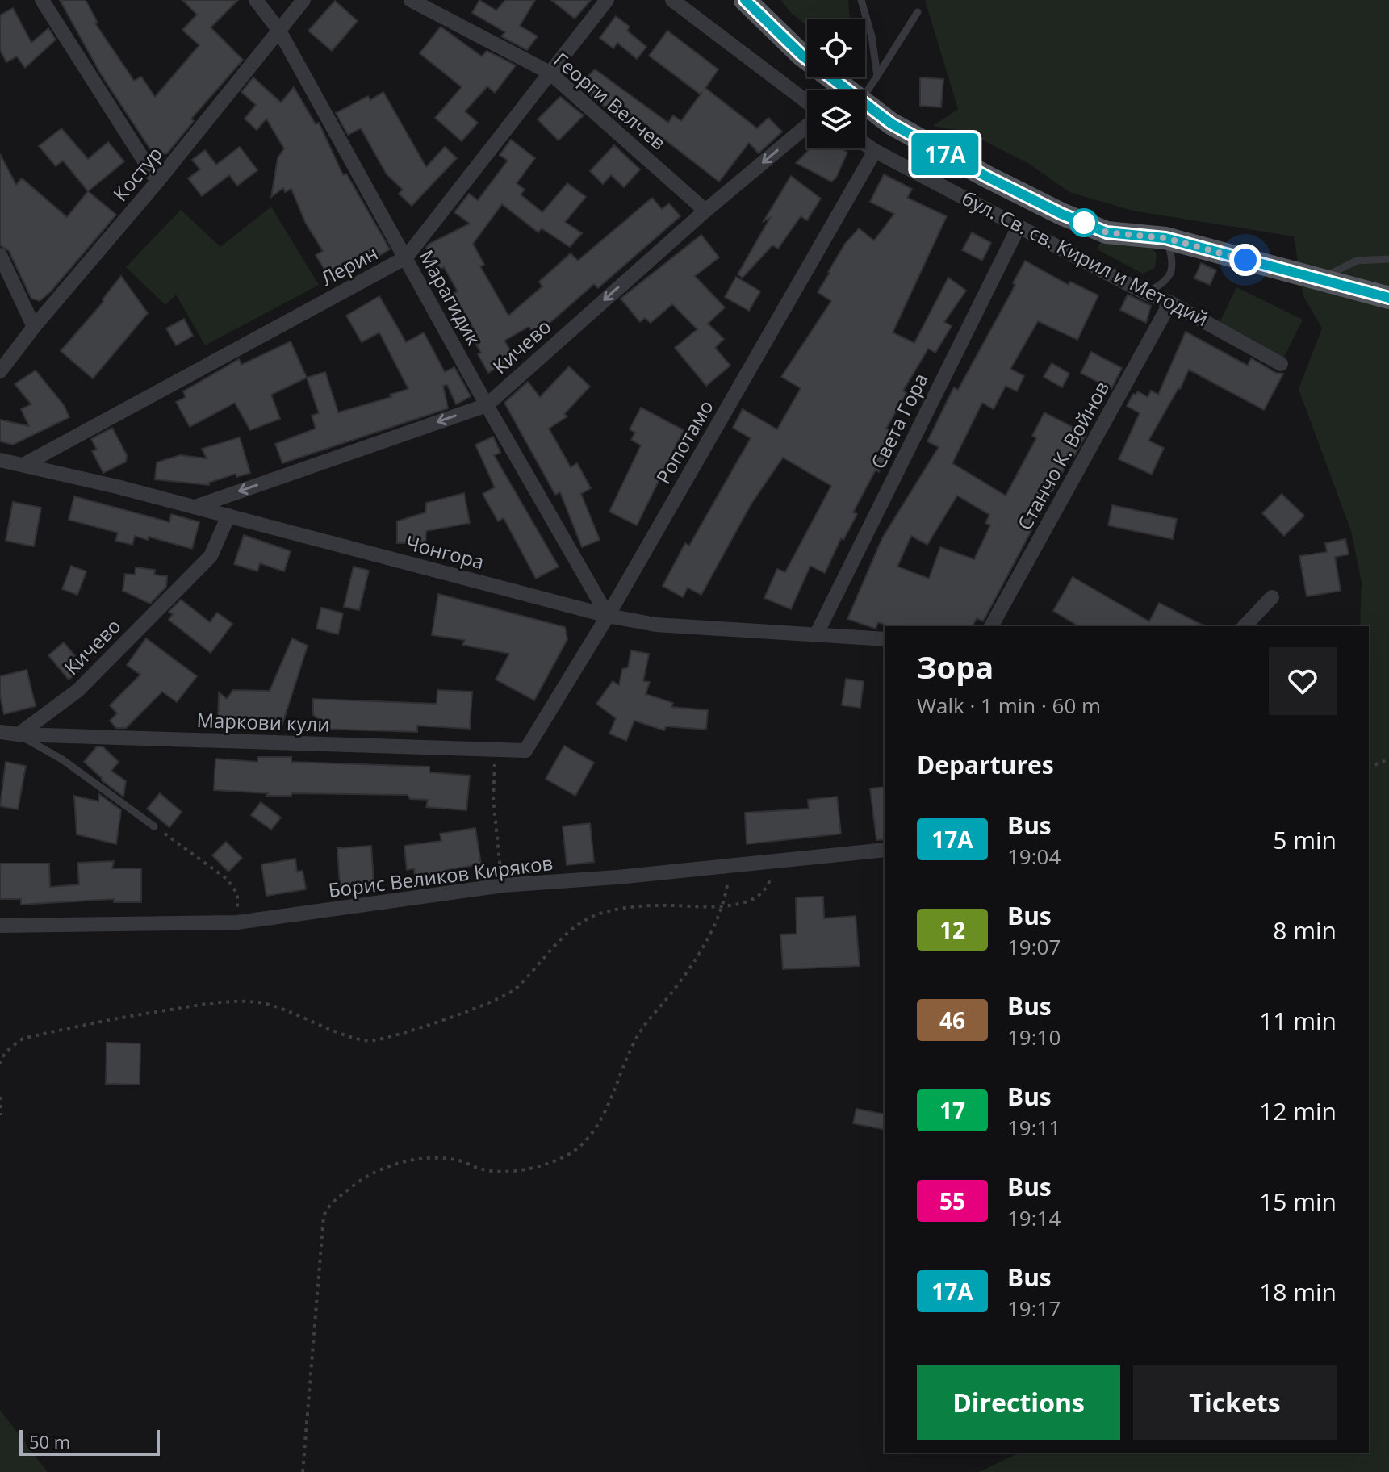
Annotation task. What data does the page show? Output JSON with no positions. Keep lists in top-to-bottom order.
{
  "streets": {
    "main road": ["бул. Св. св. Кирил и Методий"],
    "street": [
      "Георги Велчев",
      "Костур",
      "Лерин",
      "Марагидик",
      "Кичево",
      "Света Гора",
      "Ропотамо",
      "Станчо К. Войнов",
      "Чонгора",
      "Маркови кули",
      "Борис Великов Киряков"
    ]
  },
  "crossings": [
    ["Георги Велчев", "Лерин"],
    ["Георги Велчев", "Кичево"],
    ["Костур", "Марагидик"],
    ["бул. Св. св. Кирил и Методий", "Света Гора"],
    ["бул. Св. св. Кирил и Методий", "Ропотамо"],
    ["бул. Св. св. Кирил и Методий", "Станчо К. Войнов"],
    ["Лерин", "Марагидик"],
    ["Лерин", "Чонгора"],
    ["Марагидик", "Кичево"],
    ["Марагидик", "Ропотамо"],
    ["Марагидик", "Чонгора"],
    ["Кичево", "Чонгора"],
    ["Кичево", "Маркови кули"],
    ["Света Гора", "Чонгора"],
    ["Ропотамо", "Чонгора"],
    ["Ропотамо", "Маркови кули"]
  ],
  "one_way": ["Кичево"],
  "lines": ["bus line 17А"],
  "scale_bar": "50 m",
  "page": {
    "on_map": "17А",
    "heading": [
      ["Зора", "Walk · 1 min · 60 m"],
      "Departures"
    ],
    "list": [
      {
        "mark": "17А",
        "name": "Bus",
        "note": "19:04",
        "value": "5 min"
      },
      {
        "mark": "12",
        "name": "Bus",
        "note": "19:07",
        "value": "8 min"
      },
      {
        "mark": "46",
        "name": "Bus",
        "note": "19:10",
        "value": "11 min"
      },
      {
        "mark": "17",
        "name": "Bus",
        "note": "19:11",
        "value": "12 min"
      },
      {
        "mark": "55",
        "name": "Bus",
        "note": "19:14",
        "value": "15 min"
      },
      {
        "mark": "17А",
        "name": "Bus",
        "note": "19:17",
        "value": "18 min"
      }
    ],
    "buttons": ["Directions", "Tickets"],
    "scale": "50 m"
  }
}
